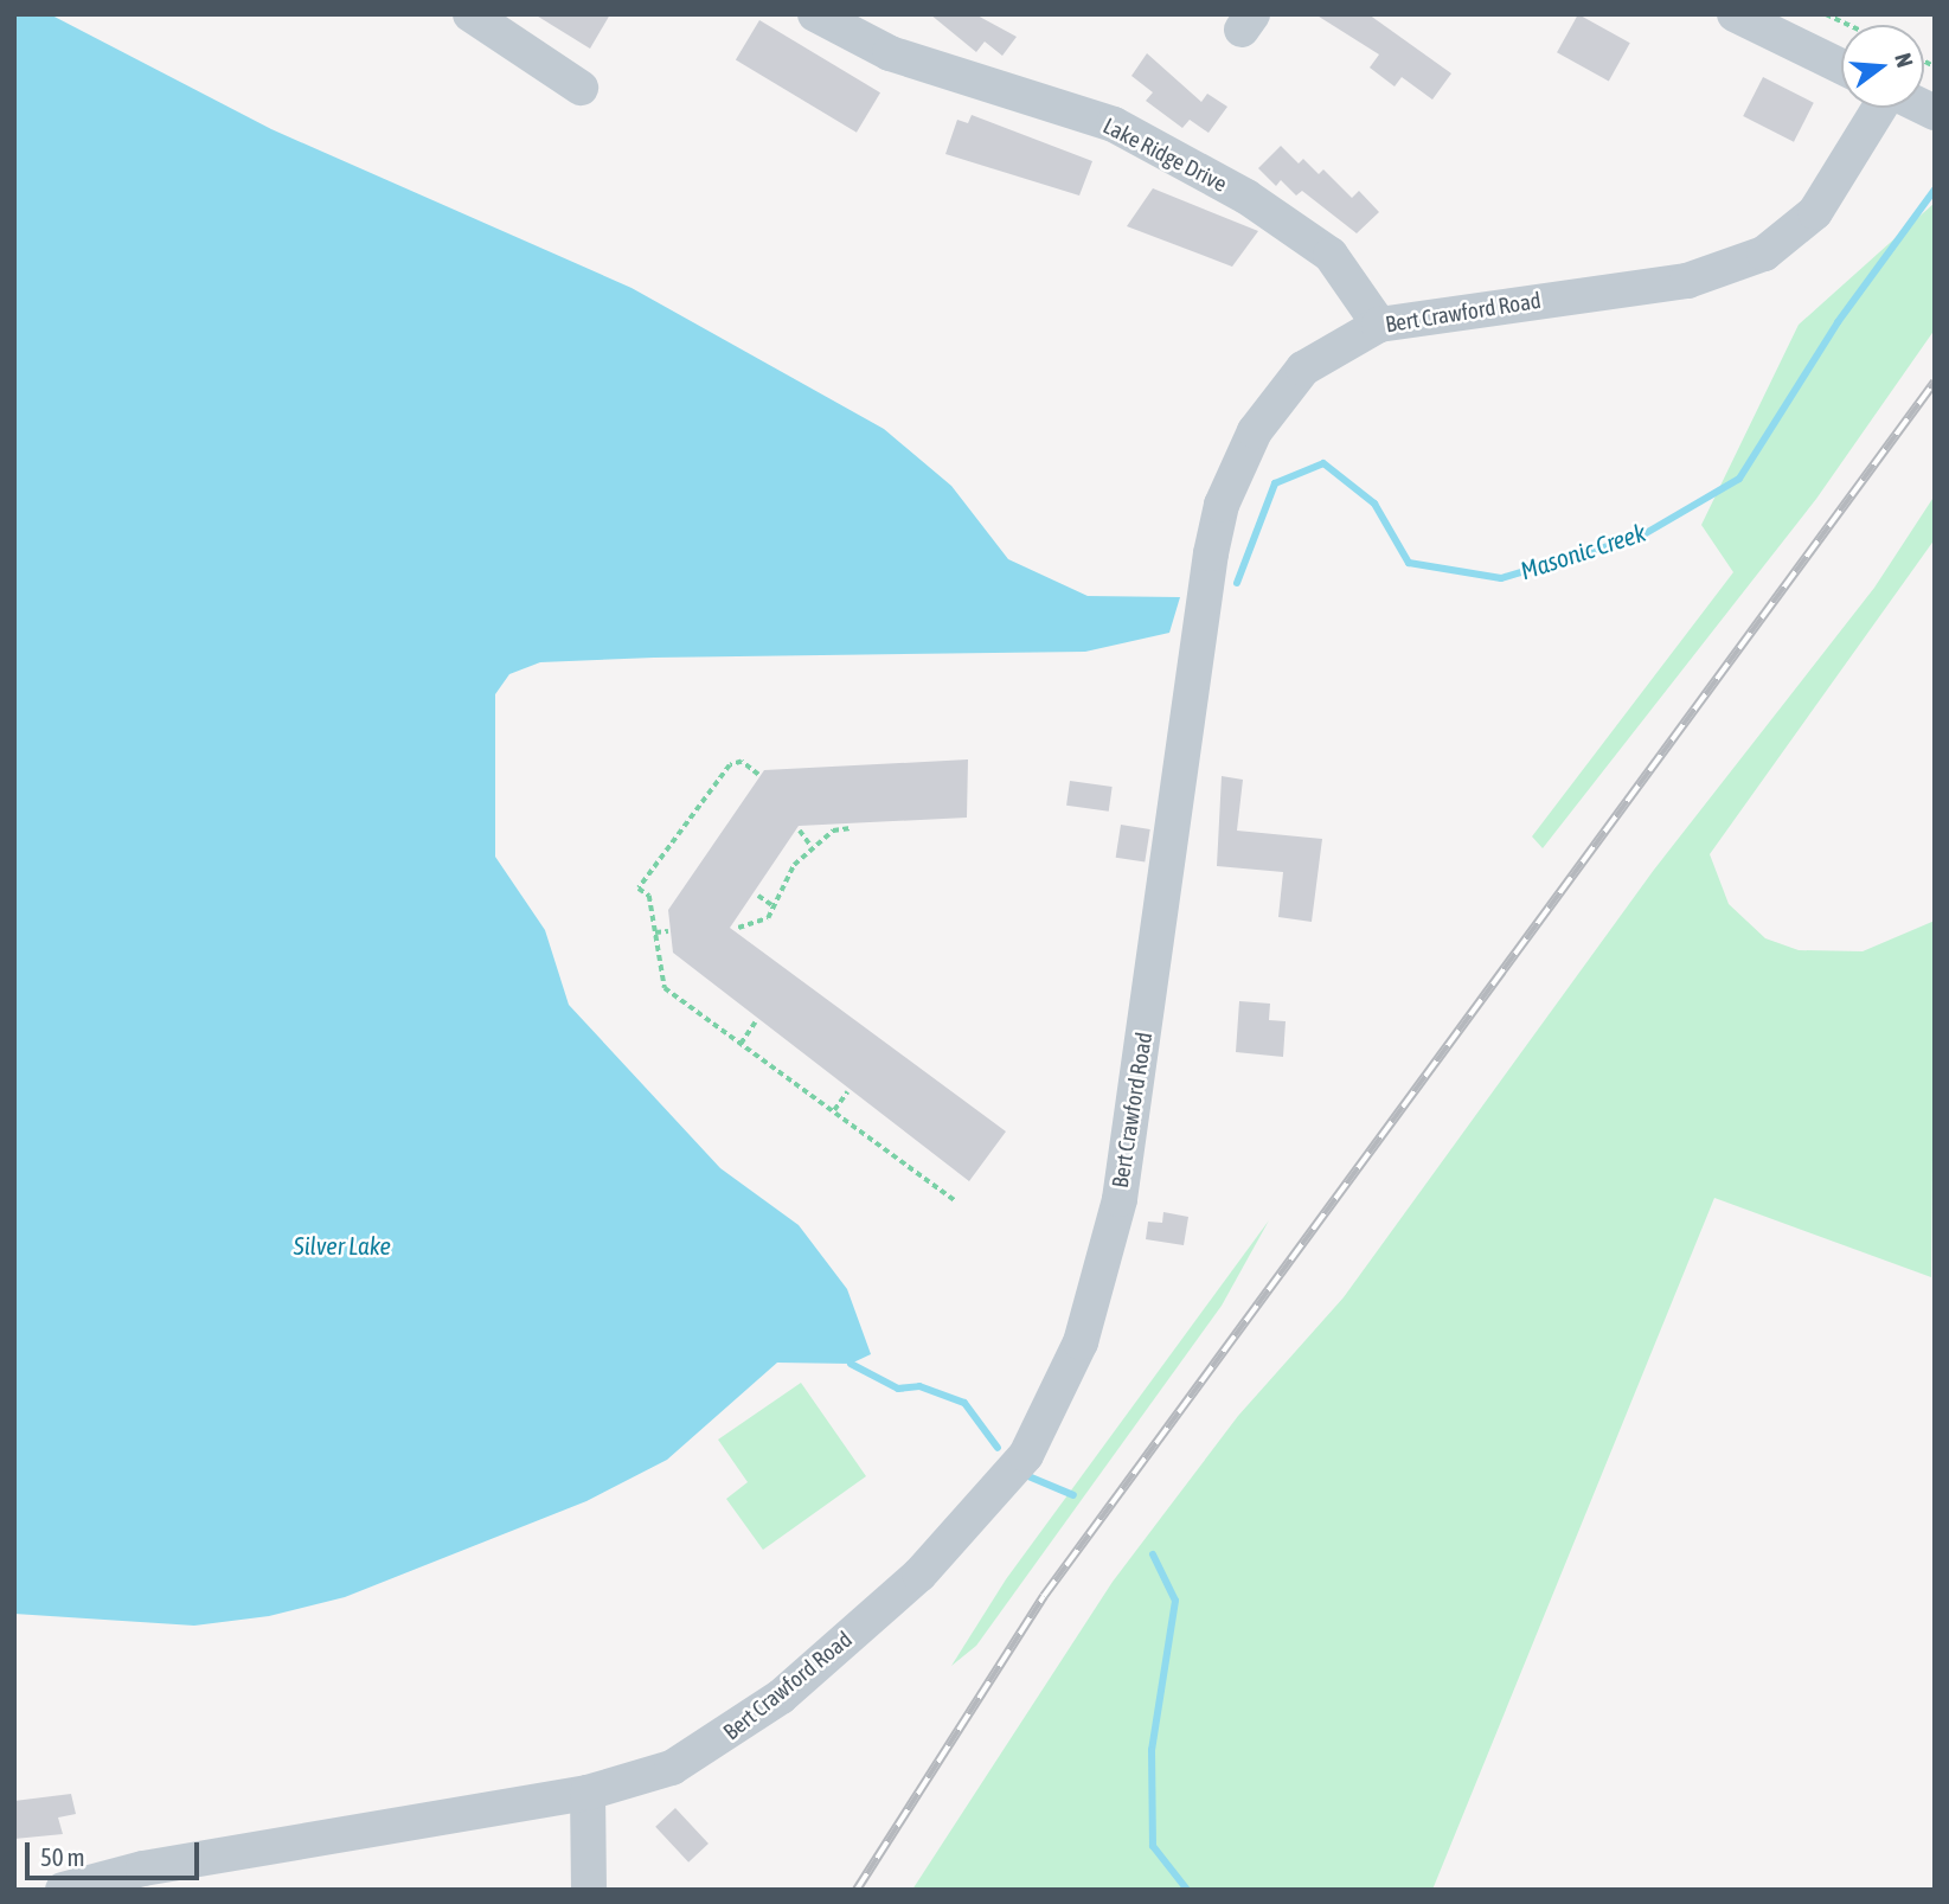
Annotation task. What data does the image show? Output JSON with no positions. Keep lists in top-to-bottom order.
{
  "streets": {
    "street": ["Lake Ridge Drive", "Bert Crawford Road"]
  },
  "crossings": [
    ["Lake Ridge Drive", "Bert Crawford Road"]
  ],
  "water": ["Masonic Creek", "Silver Lake"],
  "scale_bar": "50 m",
  "north": "right"
}
